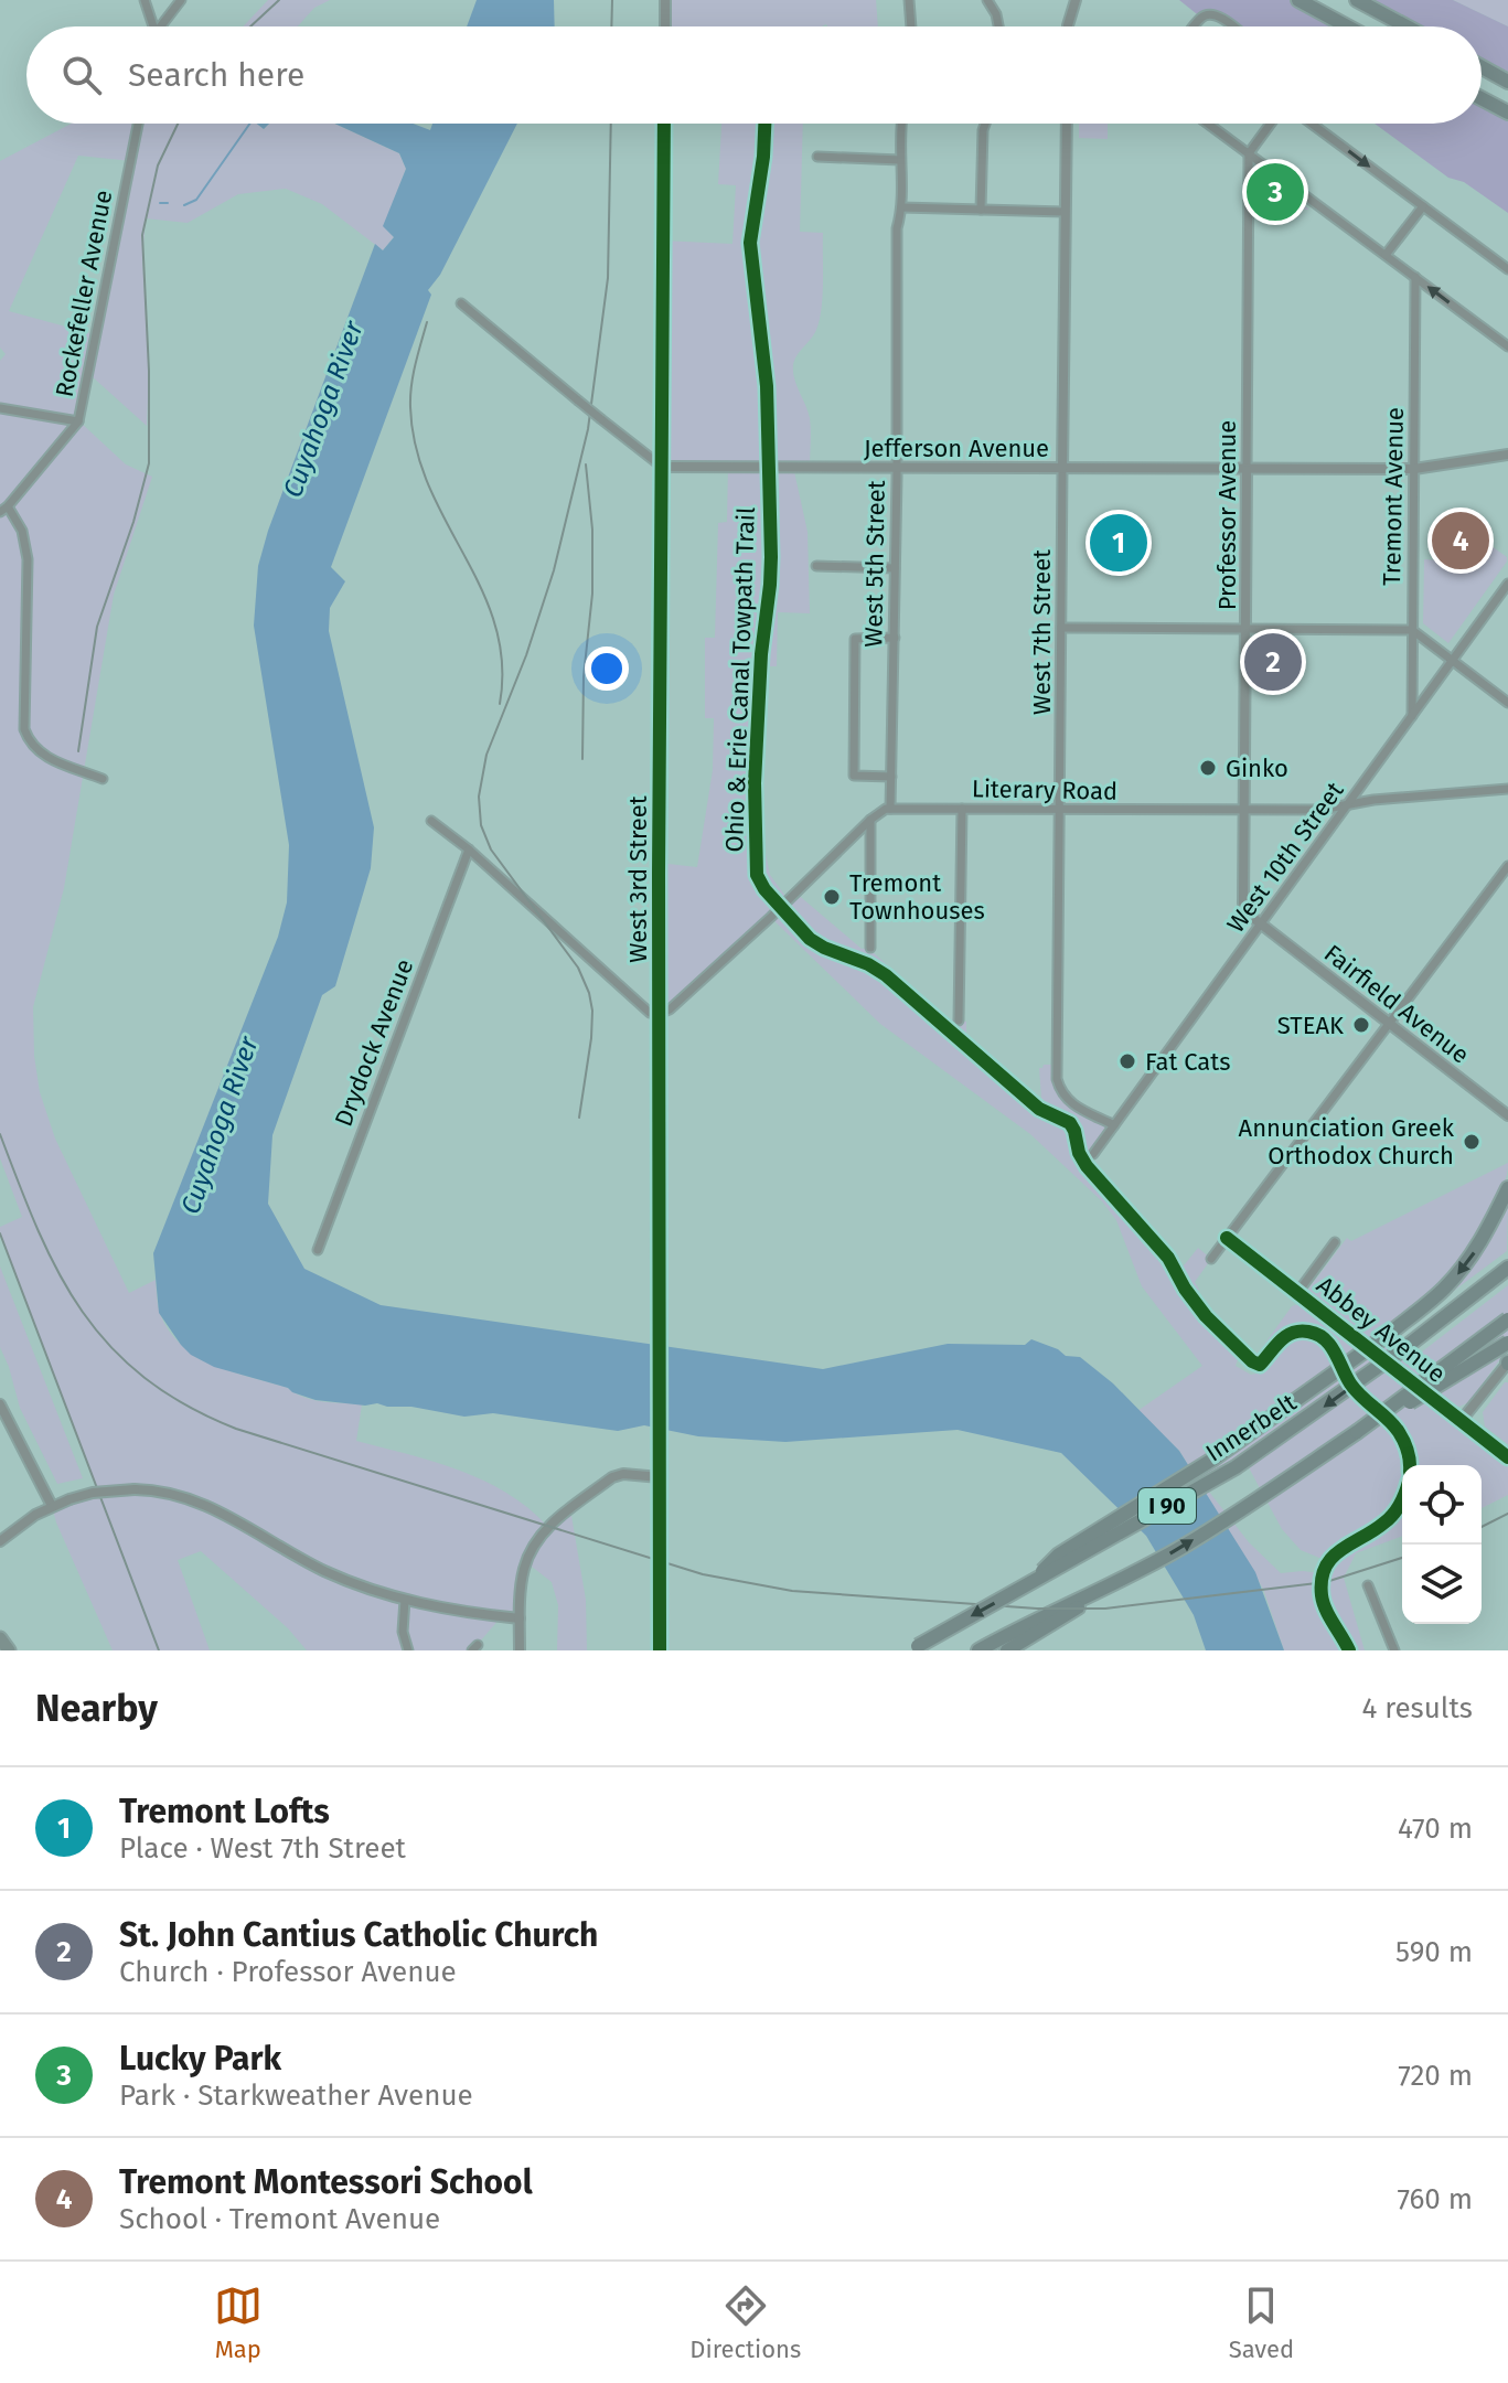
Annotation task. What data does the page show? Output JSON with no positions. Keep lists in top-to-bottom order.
{
  "streets": {
    "highway": ["Innerbelt", "I 90"],
    "street": [
      "Rockefeller Avenue",
      "Jefferson Avenue",
      "Tremont Avenue",
      "Professor Avenue",
      "West 5th Street",
      "West 7th Street",
      "Literary Road",
      "West 10th Street",
      "West 3rd Street",
      "Fairfield Avenue",
      "Drydock Avenue",
      "Abbey Avenue"
    ],
    "cycle path": ["Ohio & Erie Canal Towpath Trail"]
  },
  "crossings": [
    ["Jefferson Avenue", "Tremont Avenue"],
    ["Jefferson Avenue", "Professor Avenue"],
    ["Jefferson Avenue", "West 5th Street"],
    ["Jefferson Avenue", "West 7th Street"],
    ["Jefferson Avenue", "West 3rd Street"],
    ["Tremont Avenue", "West 10th Street"],
    ["Professor Avenue", "Literary Road"],
    ["Professor Avenue", "West 10th Street"],
    ["Professor Avenue", "Fairfield Avenue"],
    ["West 5th Street", "Literary Road"],
    ["West 7th Street", "Literary Road"],
    ["West 7th Street", "West 10th Street"],
    ["Literary Road", "West 10th Street"],
    ["Literary Road", "West 3rd Street"],
    ["West 10th Street", "Fairfield Avenue"]
  ],
  "water": ["Cuyahoga River"],
  "places": [
    "Ginko",
    "Tremont Townhouses",
    "STEAK",
    "Fat Cats",
    "Annunciation Greek Orthodox Church"
  ],
  "page": {
    "search": "Search here",
    "pins": [
      "3",
      "4",
      "1",
      "2"
    ],
    "heading": ["Nearby", "4 results"],
    "list": [
      {
        "mark": "1",
        "name": "Tremont Lofts",
        "note": "Place · West 7th Street",
        "value": "470 m"
      },
      {
        "mark": "2",
        "name": "St. John Cantius Catholic Church",
        "note": "Church · Professor Avenue",
        "value": "590 m"
      },
      {
        "mark": "3",
        "name": "Lucky Park",
        "note": "Park · Starkweather Avenue",
        "value": "720 m"
      },
      {
        "mark": "4",
        "name": "Tremont Montessori School",
        "note": "School · Tremont Avenue",
        "value": "760 m"
      }
    ],
    "nav": ["Map", "Directions", "Saved"]
  }
}
